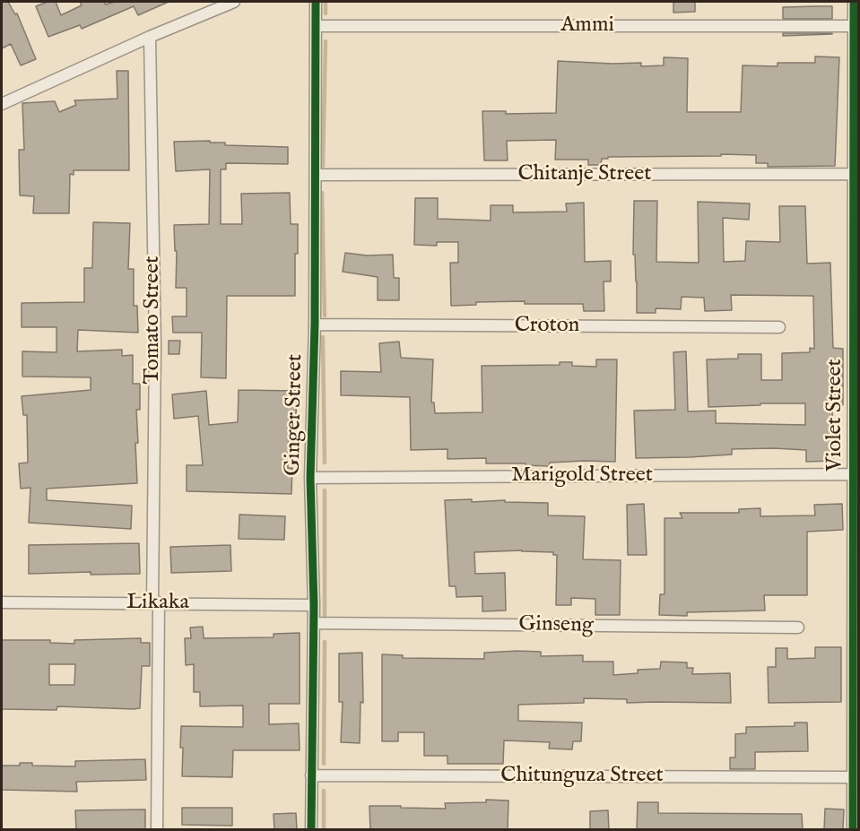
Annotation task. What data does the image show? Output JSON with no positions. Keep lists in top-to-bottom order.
{
  "streets": {
    "street": [
      "Ammi",
      "Chitanje Street",
      "Tomato Street",
      "Croton",
      "Ginger Street",
      "Violet Street",
      "Marigold Street",
      "Likaka",
      "Ginseng",
      "Chitunguza Street"
    ]
  },
  "crossings": [
    ["Ammi", "Ginger Street"],
    ["Ammi", "Violet Street"],
    ["Chitanje Street", "Ginger Street"],
    ["Chitanje Street", "Violet Street"],
    ["Tomato Street", "Likaka"],
    ["Croton", "Ginger Street"],
    ["Ginger Street", "Marigold Street"],
    ["Ginger Street", "Likaka"],
    ["Ginger Street", "Ginseng"],
    ["Ginger Street", "Chitunguza Street"],
    ["Violet Street", "Marigold Street"],
    ["Violet Street", "Chitunguza Street"]
  ]
}
